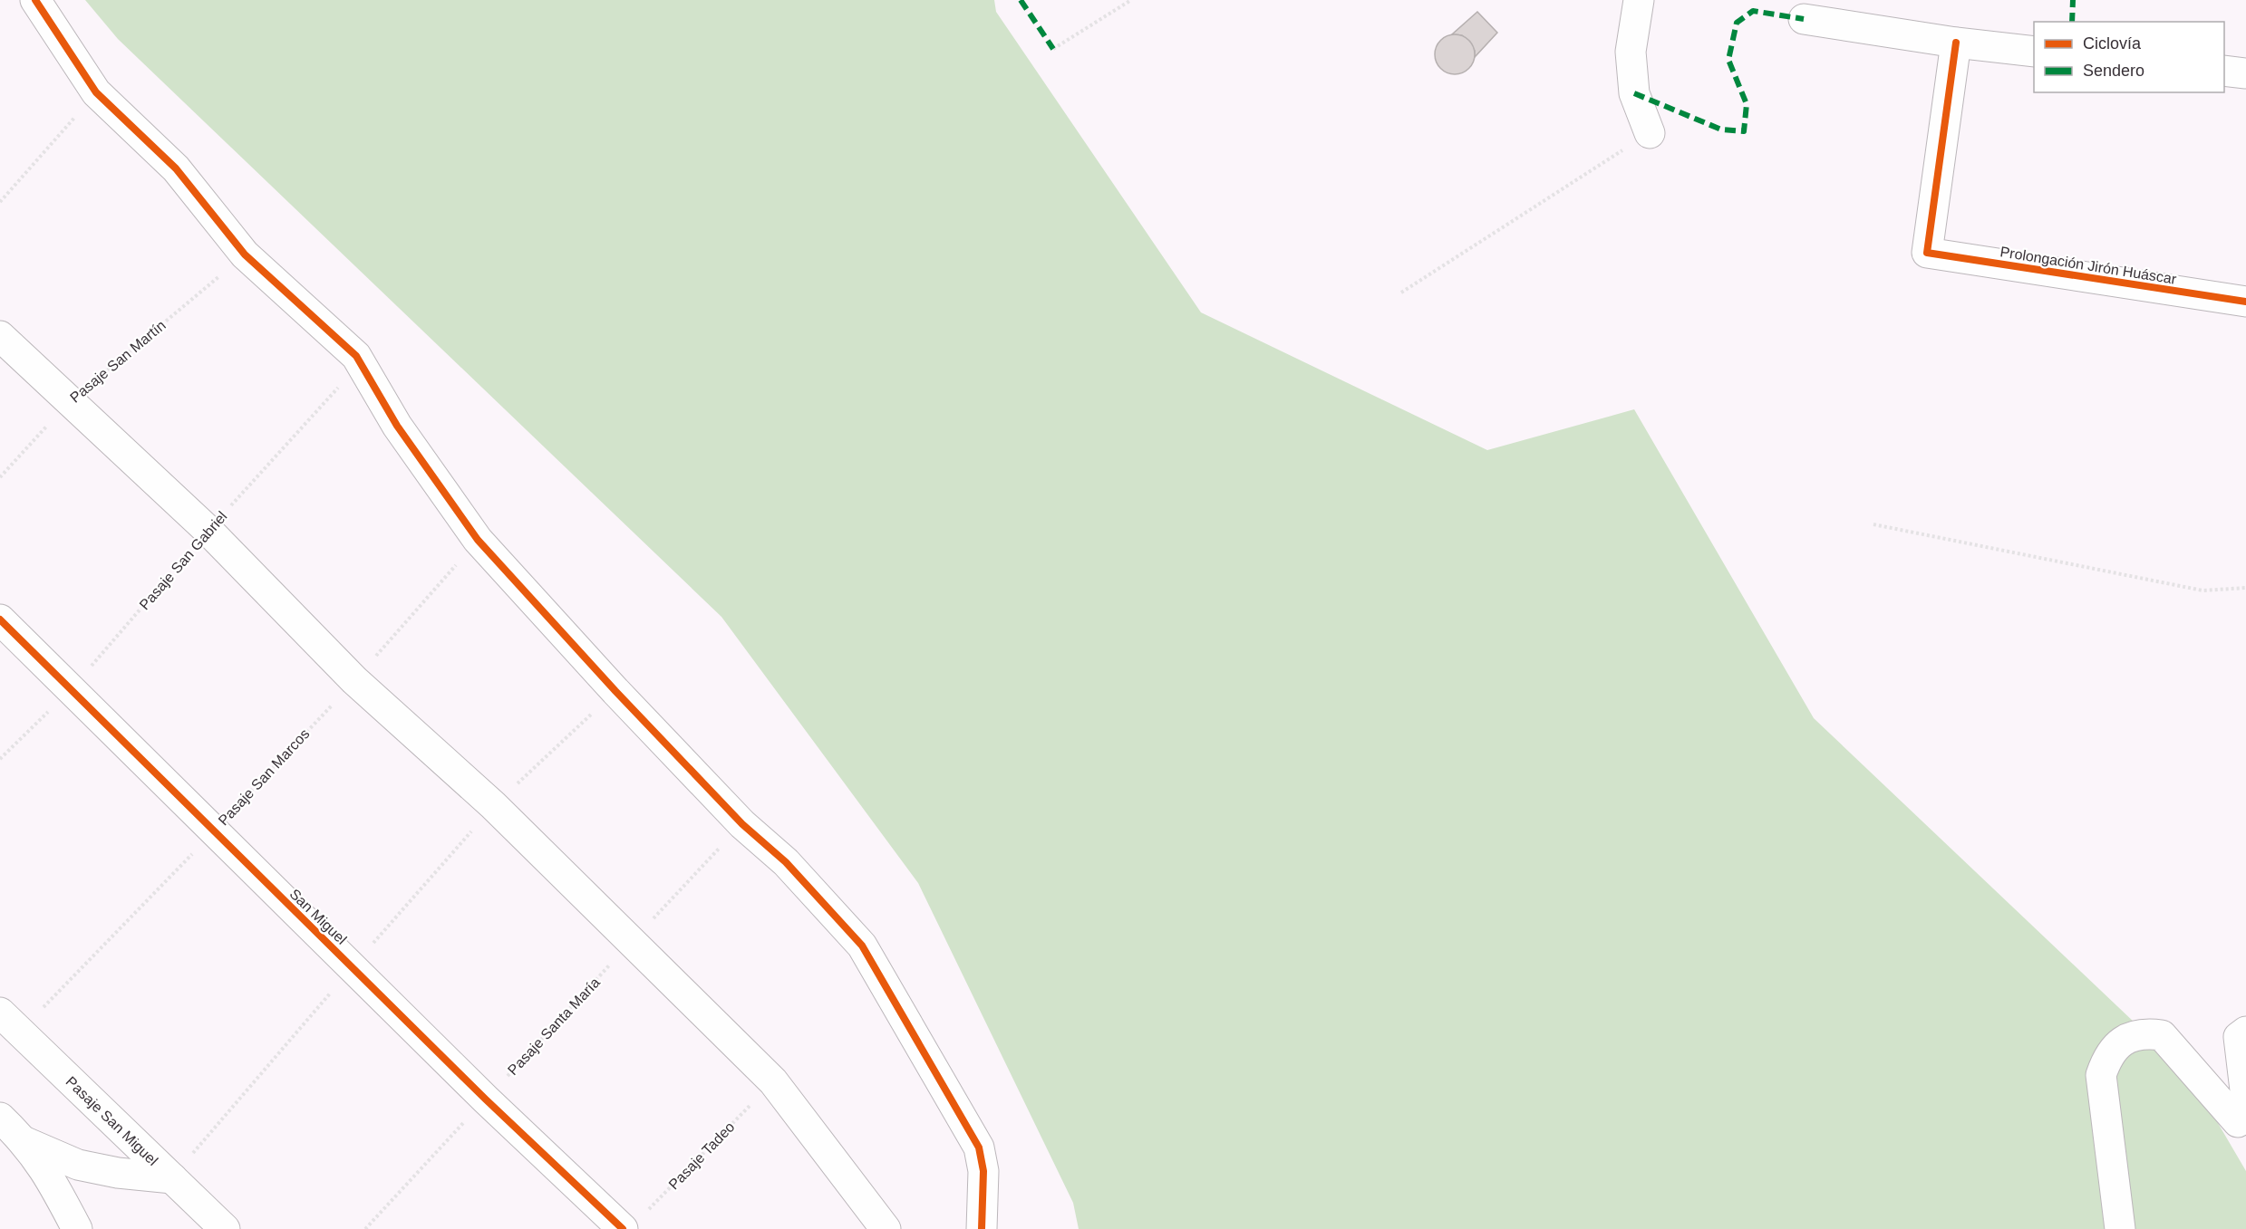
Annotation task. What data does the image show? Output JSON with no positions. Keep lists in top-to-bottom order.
{
  "streets": {
    "street": ["Prolongación Jirón Huáscar", "San Miguel", "Pasaje San Miguel"],
    "path": [
      "Pasaje San Martín",
      "Pasaje San Gabriel",
      "Pasaje Santa María",
      "Pasaje Tadeo"
    ],
    "cycle path": ["Pasaje San Marcos"]
  },
  "crossings": [
    ["Pasaje San Gabriel", "San Miguel"],
    ["Pasaje San Marcos", "San Miguel"],
    ["Pasaje San Marcos", "Pasaje San Miguel"],
    ["San Miguel", "Pasaje Santa María"],
    ["San Miguel", "Pasaje Tadeo"]
  ],
  "legend": ["Ciclovía", "Sendero"]
}
